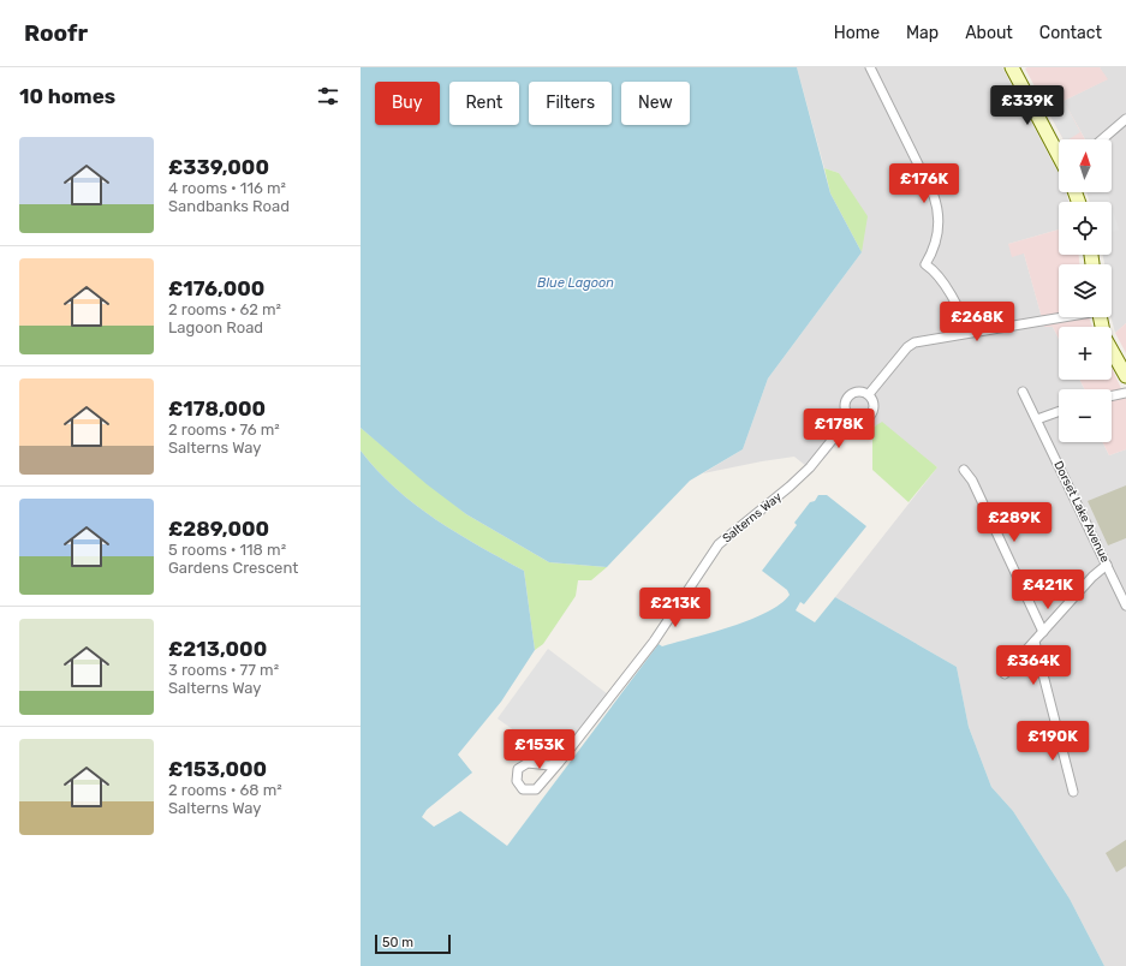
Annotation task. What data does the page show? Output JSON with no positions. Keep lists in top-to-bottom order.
{
  "streets": {
    "street": ["Dorset Lake Avenue", "Salterns Way"]
  },
  "water": ["Blue Lagoon"],
  "scale_bar": "50 m",
  "north": "top",
  "page": {
    "header": "Roofr",
    "nav": [
      "Home",
      "Map",
      "About",
      "Contact"
    ],
    "heading": "10 homes",
    "chip": [
      "Buy",
      "Rent",
      "Filters",
      "New"
    ],
    "price": [
      "£339K",
      "£176K",
      "£268K",
      "£178K",
      "£289K",
      "£421K",
      "£213K",
      "£364K",
      "£190K",
      "£153K"
    ],
    "list": [
      {
        "name": "£339,000",
        "note": "4 rooms · 116 m² · Sandbanks Road"
      },
      {
        "name": "£176,000",
        "note": "2 rooms · 62 m² · Lagoon Road"
      },
      {
        "name": "£178,000",
        "note": "2 rooms · 76 m² · Salterns Way"
      },
      {
        "name": "£289,000",
        "note": "5 rooms · 118 m² · Gardens Crescent"
      },
      {
        "name": "£213,000",
        "note": "3 rooms · 77 m² · Salterns Way"
      },
      {
        "name": "£153,000",
        "note": "2 rooms · 68 m² · Salterns Way"
      }
    ],
    "map_buttons": ["+", "−"],
    "scale": "50 m"
  }
}
